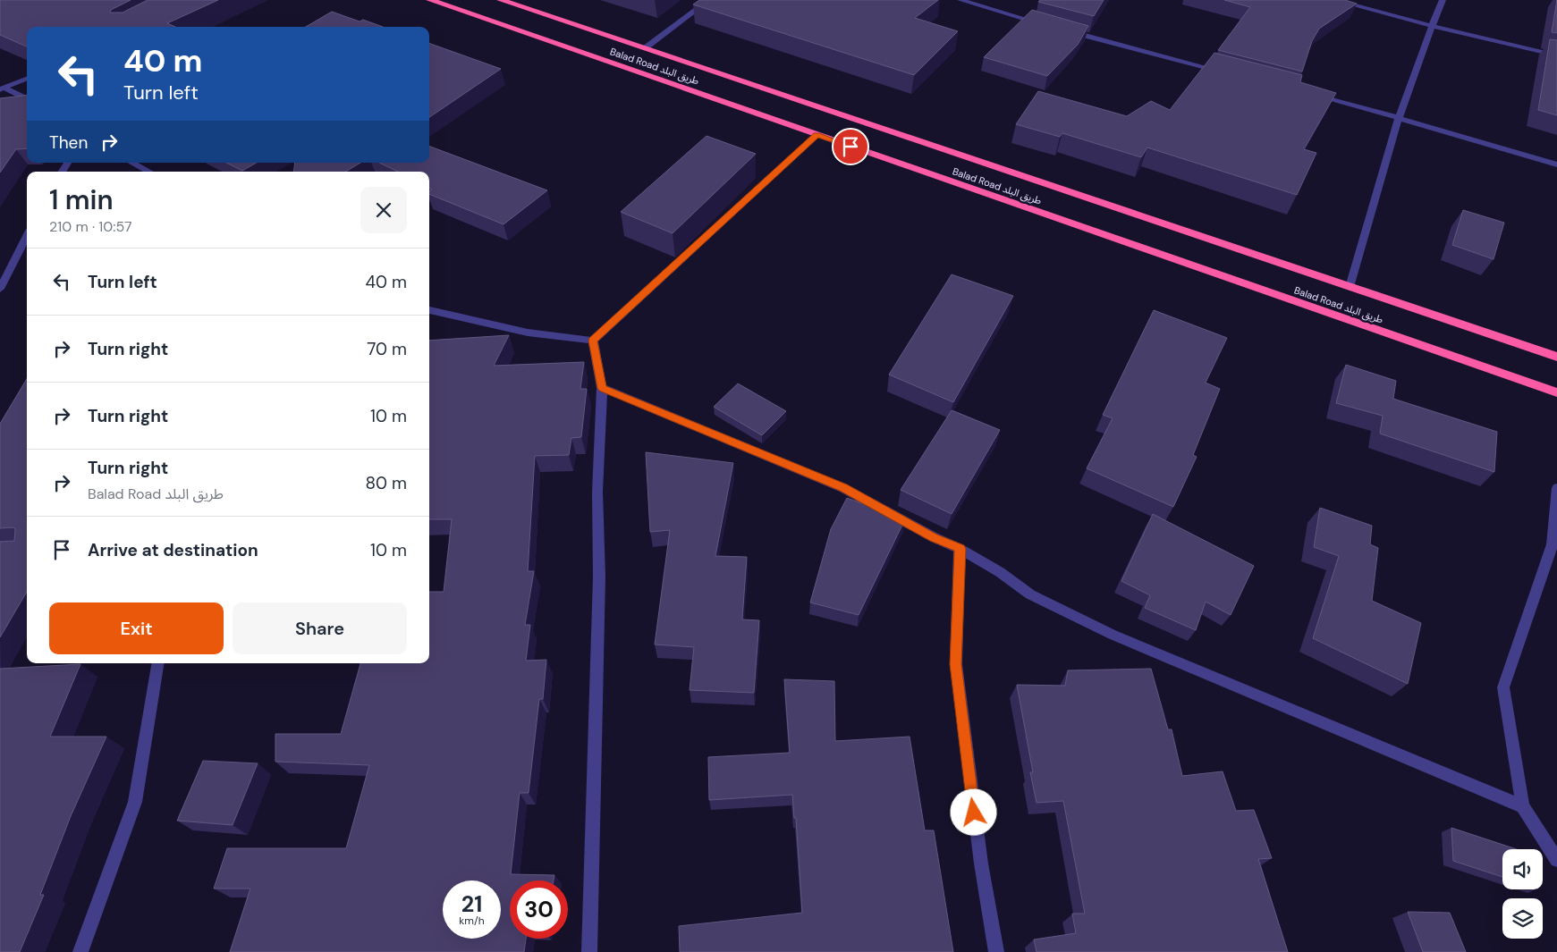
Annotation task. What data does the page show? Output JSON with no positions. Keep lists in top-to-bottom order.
{
  "streets": {
    "highway": ["Balad Road طريق البلد"]
  },
  "page": {
    "turn": ["40 m", "Turn left"],
    "then": "Then",
    "heading": ["1 min", "210 m · 10:57"],
    "list": [
      {
        "name": "Turn left",
        "value": "40 m"
      },
      {
        "name": "Turn right",
        "value": "70 m"
      },
      {
        "name": "Turn right",
        "value": "10 m"
      },
      {
        "name": "Turn right",
        "note": "Balad Road طريق البلد",
        "value": "80 m"
      },
      {
        "name": "Arrive at destination",
        "value": "10 m"
      }
    ],
    "buttons": ["Exit", "Share"],
    "speed": "21 km/h",
    "limit": "30"
  }
}
